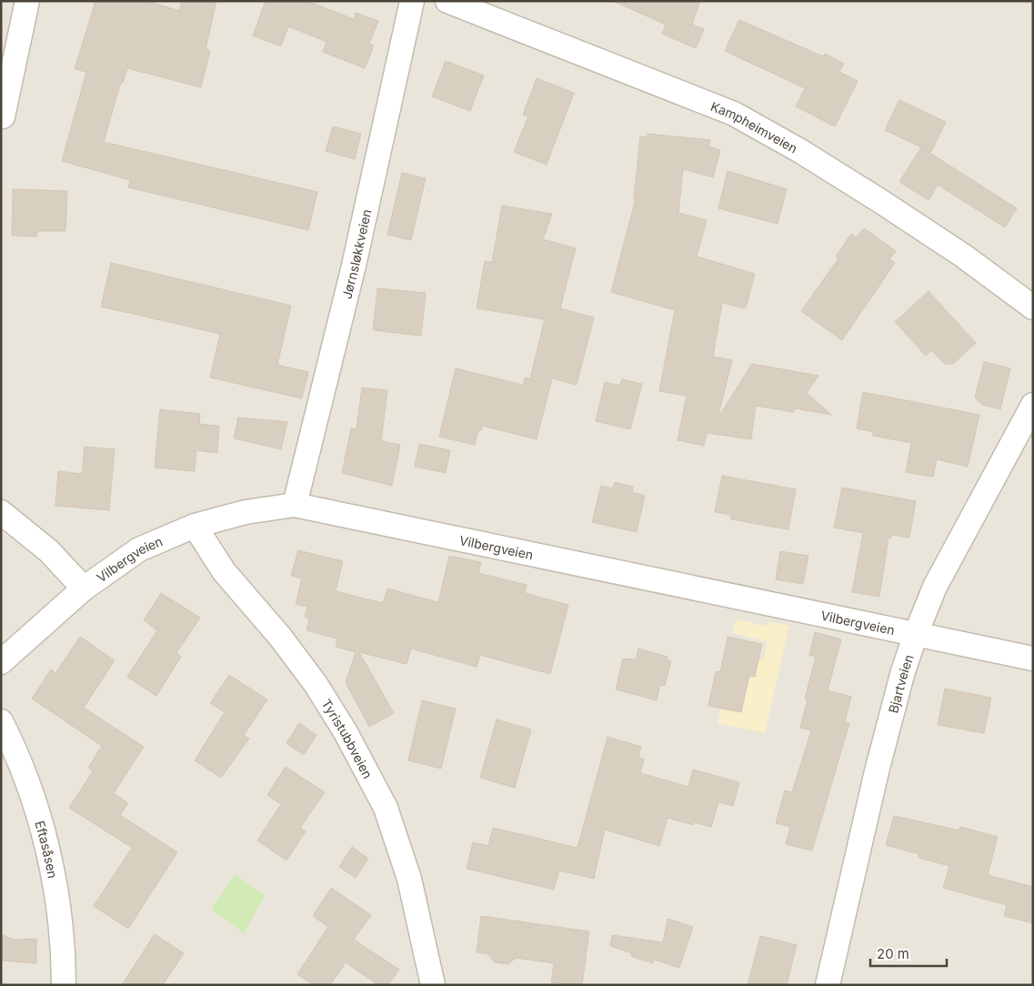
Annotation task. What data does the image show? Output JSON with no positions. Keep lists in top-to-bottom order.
{
  "streets": {
    "street": [
      "Kampheimveien",
      "Jørnsløkkveien",
      "Vilbergveien",
      "Bjartveien",
      "Tyristubbveien",
      "Eftasåsen"
    ]
  },
  "crossings": [
    ["Jørnsløkkveien", "Vilbergveien"],
    ["Vilbergveien", "Bjartveien"],
    ["Vilbergveien", "Tyristubbveien"]
  ],
  "scale_bar": "20 m"
}
